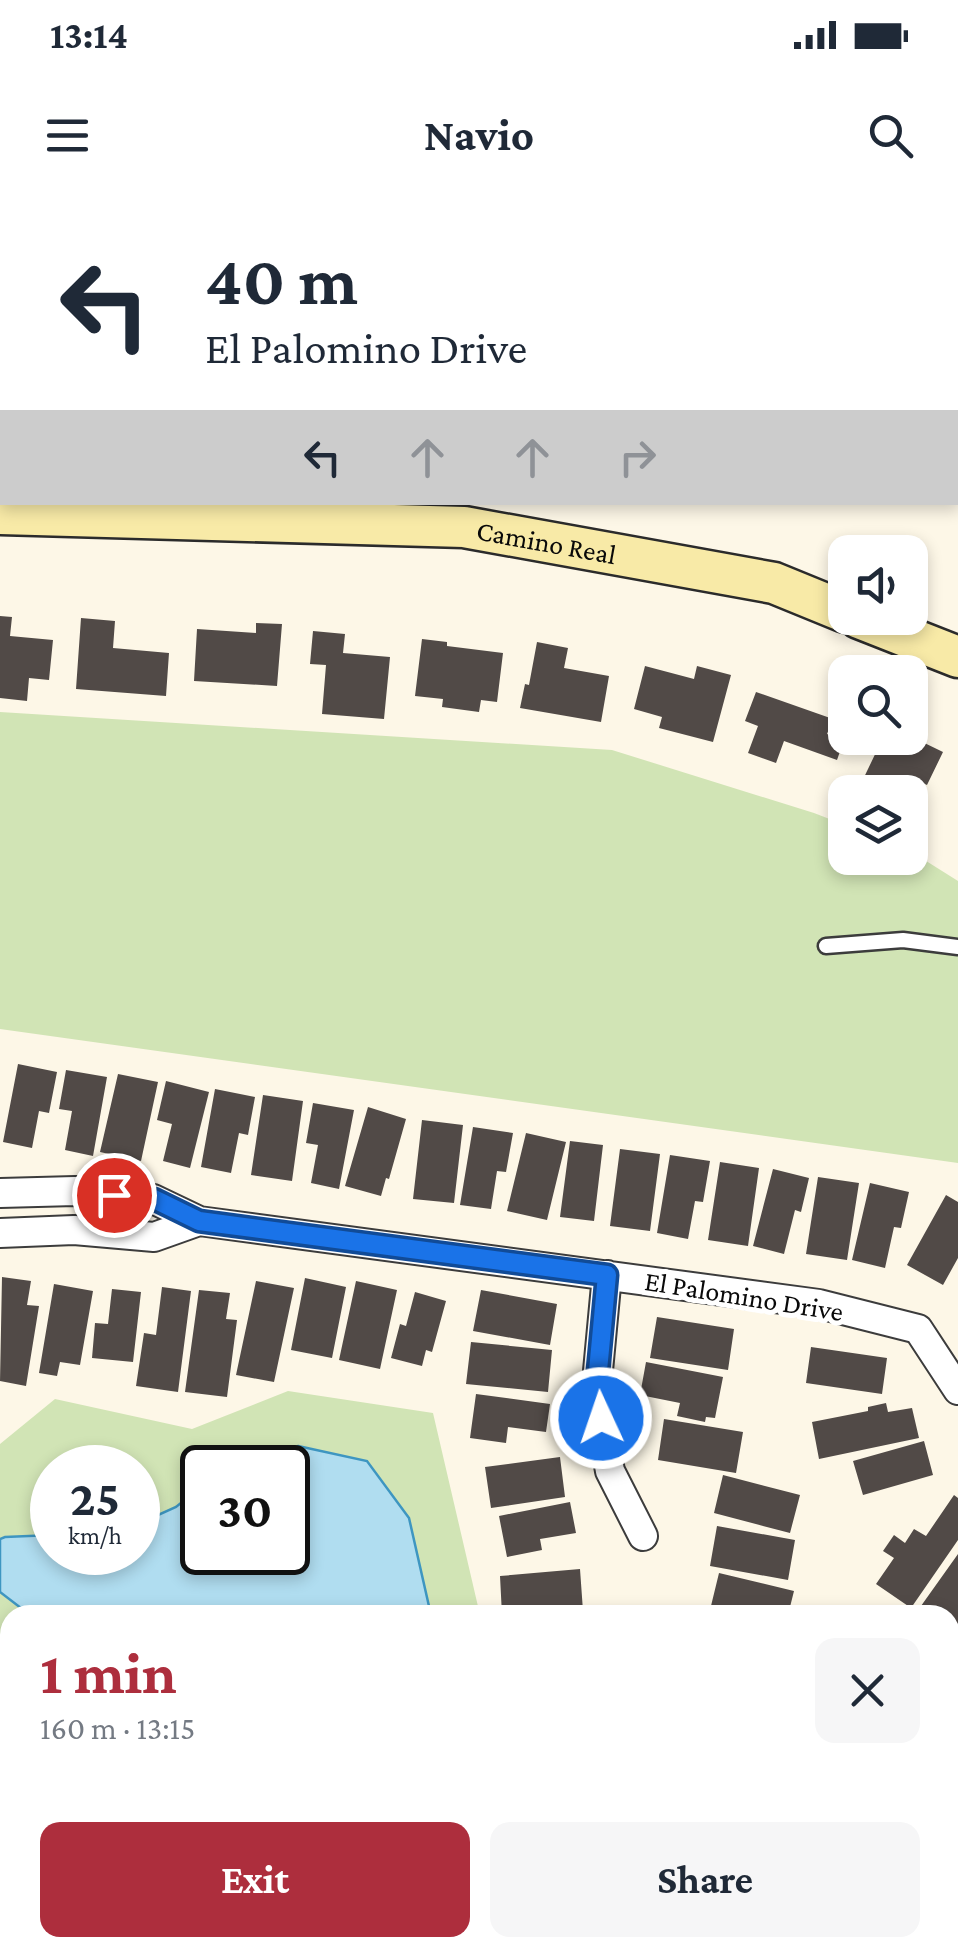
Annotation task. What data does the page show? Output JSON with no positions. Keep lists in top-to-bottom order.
{
  "streets": {
    "main road": ["Camino Real"],
    "street": ["El Palomino Drive"]
  },
  "page": {
    "status": "13:14",
    "header": "Navio",
    "turn": ["40 m", "El Palomino Drive"],
    "speed": "25 km/h",
    "limit": "30",
    "heading": ["1 min", "160 m · 13:15"],
    "buttons": ["Exit", "Share"]
  }
}
